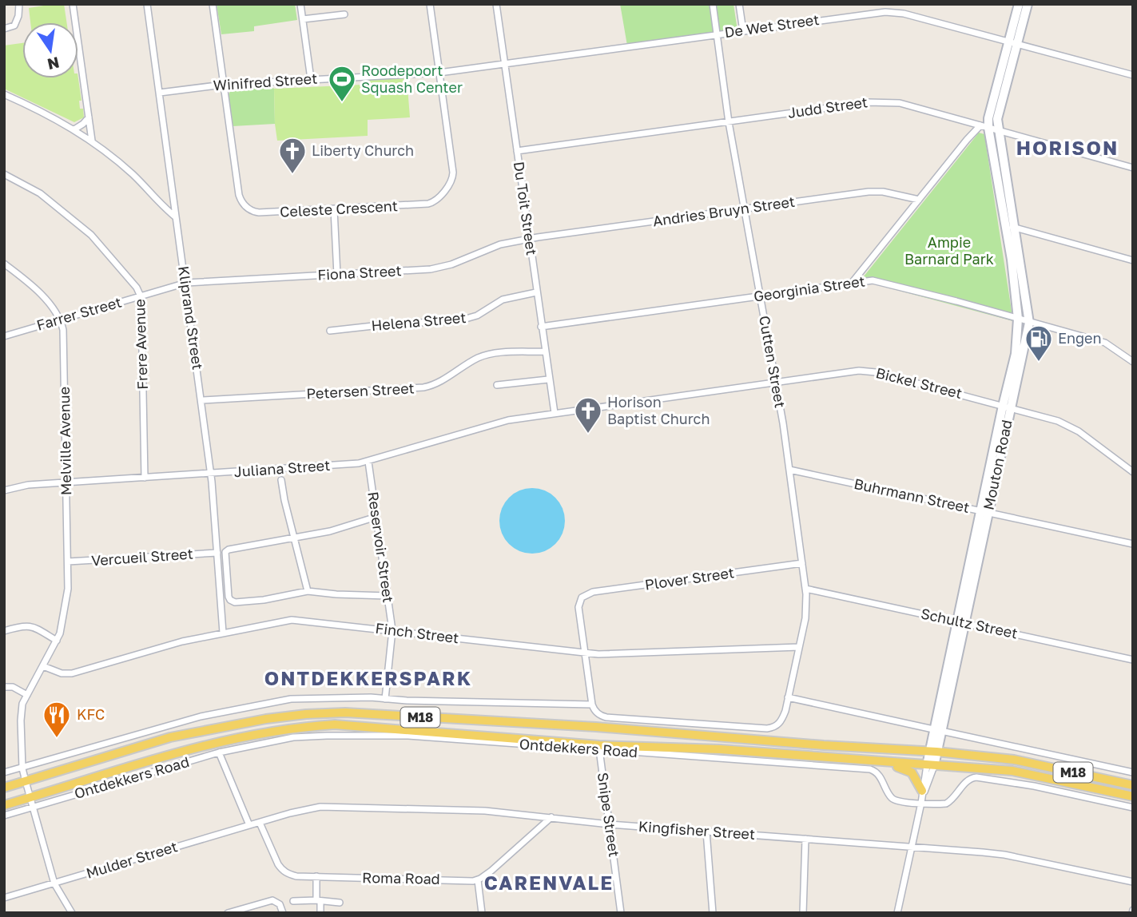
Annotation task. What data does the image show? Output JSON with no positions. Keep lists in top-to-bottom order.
{
  "streets": {
    "main road": ["Mouton Road", "M18", "Ontdekkers Road"],
    "street": [
      "De Wet Street",
      "Winifred Street",
      "Judd Street",
      "Du Toit Street",
      "Celeste Crescent",
      "Andries Bruyn Street",
      "Fiona Street",
      "Georginia Street",
      "Farrer Street",
      "Kliprand Street",
      "Helena Street",
      "Frere Avenue",
      "Cutten Street",
      "Bickel Street",
      "Petersen Street",
      "Melville Avenue",
      "Juliana Street",
      "Buhrmann Street",
      "Reservoir Street",
      "Vercueil Street",
      "Plover Street",
      "Schultz Street",
      "Finch Street",
      "Snipe Street",
      "Kingfisher Street",
      "Mulder Street",
      "Roma Road"
    ]
  },
  "crossings": [
    ["De Wet Street", "Winifred Street"],
    ["De Wet Street", "Du Toit Street"],
    ["De Wet Street", "Cutten Street"],
    ["De Wet Street", "Mouton Road"],
    ["Winifred Street", "Du Toit Street"],
    ["Winifred Street", "Celeste Crescent"],
    ["Winifred Street", "Kliprand Street"],
    ["Judd Street", "Du Toit Street"],
    ["Judd Street", "Cutten Street"],
    ["Judd Street", "Mouton Road"],
    ["Du Toit Street", "Andries Bruyn Street"],
    ["Du Toit Street", "Fiona Street"],
    ["Du Toit Street", "Georginia Street"],
    ["Du Toit Street", "Helena Street"],
    ["Du Toit Street", "Bickel Street"],
    ["Du Toit Street", "Petersen Street"],
    ["Du Toit Street", "Juliana Street"],
    ["Andries Bruyn Street", "Fiona Street"],
    ["Andries Bruyn Street", "Cutten Street"],
    ["Fiona Street", "Farrer Street"],
    ["Fiona Street", "Kliprand Street"],
    ["Georginia Street", "Cutten Street"],
    ["Georginia Street", "Mouton Road"],
    ["Farrer Street", "Kliprand Street"],
    ["Farrer Street", "Frere Avenue"],
    ["Farrer Street", "Melville Avenue"],
    ["Kliprand Street", "Petersen Street"],
    ["Kliprand Street", "Juliana Street"],
    ["Kliprand Street", "Vercueil Street"],
    ["Kliprand Street", "Finch Street"],
    ["Frere Avenue", "Juliana Street"],
    ["Cutten Street", "Bickel Street"],
    ["Cutten Street", "Buhrmann Street"],
    ["Cutten Street", "Plover Street"],
    ["Cutten Street", "Schultz Street"],
    ["Cutten Street", "Finch Street"],
    ["Bickel Street", "Mouton Road"],
    ["Bickel Street", "Juliana Street"],
    ["Melville Avenue", "Juliana Street"],
    ["Melville Avenue", "Vercueil Street"],
    ["Melville Avenue", "Finch Street"],
    ["Melville Avenue", "Ontdekkers Road"],
    ["Melville Avenue", "Mulder Street"],
    ["Mouton Road", "Buhrmann Street"],
    ["Mouton Road", "Schultz Street"],
    ["Mouton Road", "Ontdekkers Road"],
    ["Mouton Road", "Kingfisher Street"],
    ["Juliana Street", "Reservoir Street"],
    ["Reservoir Street", "Finch Street"],
    ["Plover Street", "Finch Street"],
    ["Ontdekkers Road", "Snipe Street"],
    ["Snipe Street", "Kingfisher Street"],
    ["Kingfisher Street", "Mulder Street"],
    ["Kingfisher Street", "Roma Road"],
    ["Mulder Street", "Roma Road"]
  ],
  "districts": ["HORISON", "ONTDEKKERSPARK", "CARENVALE"],
  "parks": ["Ampie Barnard Park"],
  "places": {
    "sports": ["Roodepoort Squash Center"],
    "church": ["Liberty Church", "Horison Baptist Church"],
    "fuel station": ["Engen"],
    "restaurant": ["KFC"]
  },
  "north": "bottom"
}
